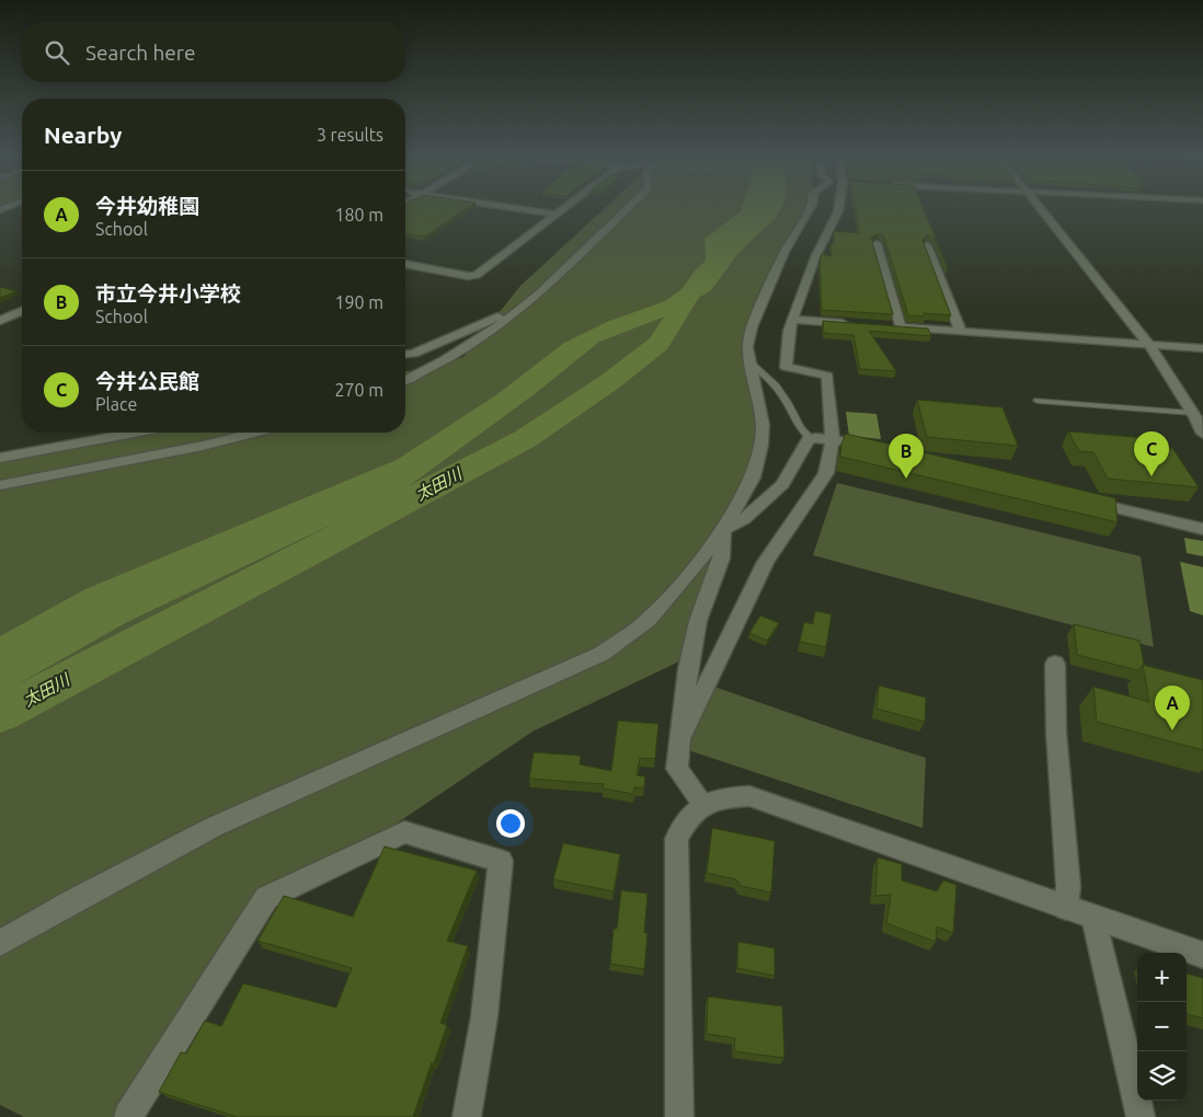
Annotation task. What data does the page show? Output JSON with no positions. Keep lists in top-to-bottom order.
{
  "water": ["太田川"],
  "page": {
    "search": "Search here",
    "heading": ["Nearby", "3 results"],
    "list": [
      {
        "mark": "A",
        "name": "今井幼稚園",
        "note": "School",
        "value": "180 m"
      },
      {
        "mark": "B",
        "name": "市立今井小学校",
        "note": "School",
        "value": "190 m"
      },
      {
        "mark": "C",
        "name": "今井公民館",
        "note": "Place",
        "value": "270 m"
      }
    ],
    "pins": ["C", "B", "A"],
    "map_buttons": ["+", "−"]
  }
}
